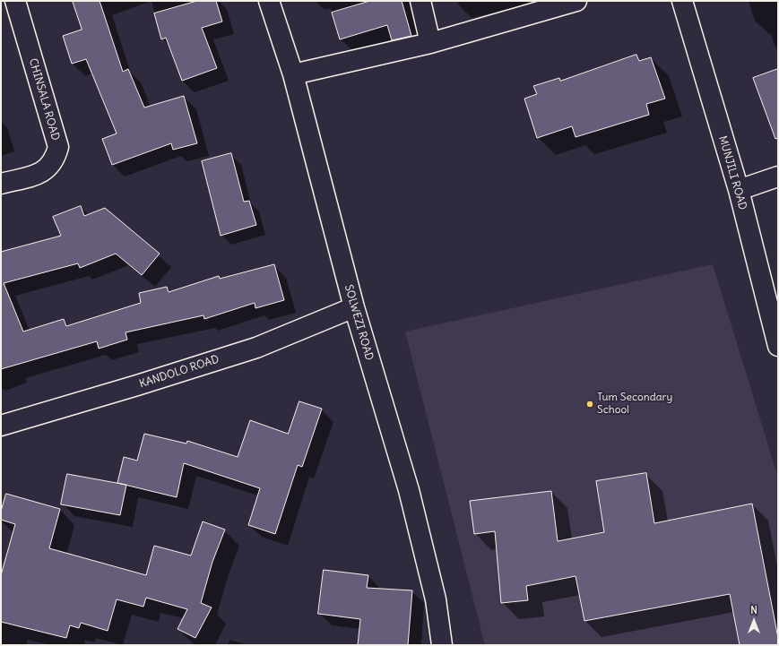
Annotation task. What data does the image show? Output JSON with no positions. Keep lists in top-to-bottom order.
{
  "streets": {
    "street": [
      "CHINSALA ROAD",
      "MUNJILI ROAD",
      "SOLWEZI ROAD",
      "KANDOLO ROAD"
    ]
  },
  "crossings": [
    ["SOLWEZI ROAD", "KANDOLO ROAD"]
  ],
  "places": ["Tum Secondary School"],
  "north": "top"
}
